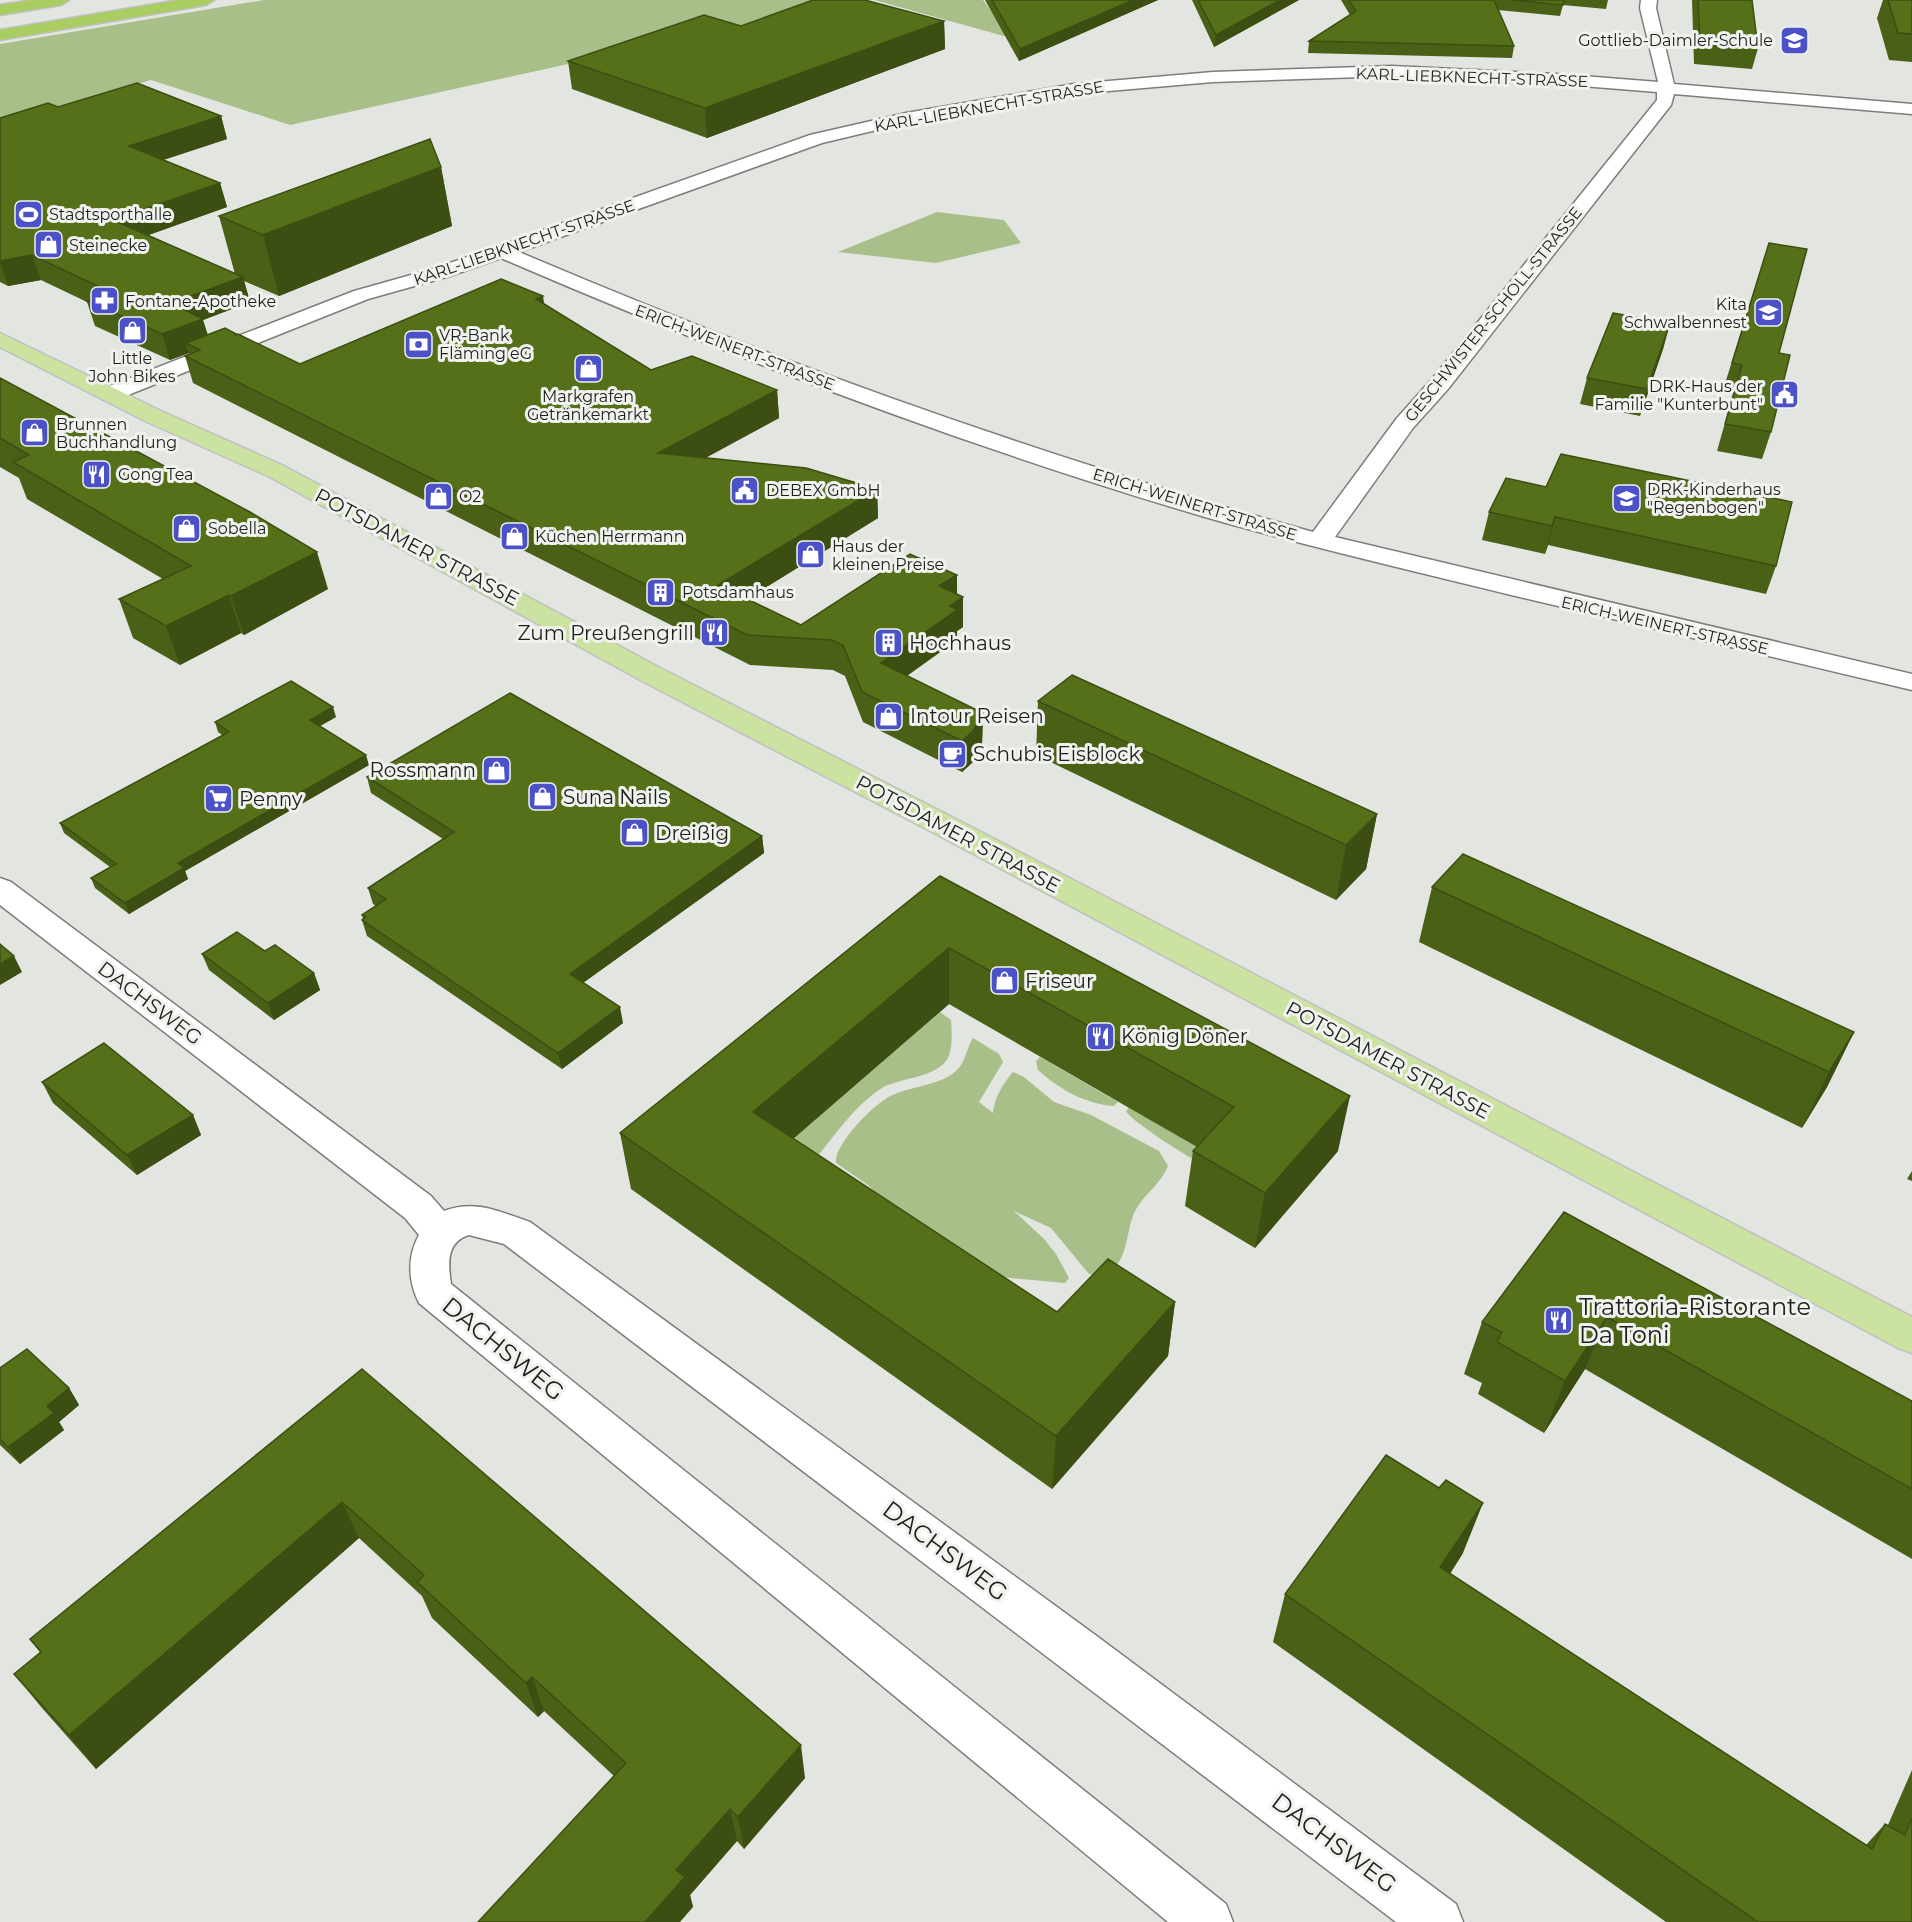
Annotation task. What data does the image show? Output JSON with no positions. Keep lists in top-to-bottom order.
{
  "streets": {
    "main road": ["POTSDAMER STRASSE"],
    "street": [
      "KARL-LIEBKNECHT-STRASSE",
      "GESCHWISTER-SCHOLL-STRASSE",
      "ERICH-WEINERT-STRASSE",
      "DACHSWEG"
    ]
  },
  "crossings": [
    ["KARL-LIEBKNECHT-STRASSE", "GESCHWISTER-SCHOLL-STRASSE"],
    ["KARL-LIEBKNECHT-STRASSE", "ERICH-WEINERT-STRASSE"],
    ["KARL-LIEBKNECHT-STRASSE", "POTSDAMER STRASSE"],
    ["GESCHWISTER-SCHOLL-STRASSE", "ERICH-WEINERT-STRASSE"]
  ],
  "places": {
    "school or university": ["Gottlieb-Daimler-Schule", "Kita Schwalbennest", "DRK-Kinderhaus \"Regenbogen\""],
    "sports": ["Stadtsporthalle"],
    "shop": [
      "Steinecke",
      "Little John Bikes",
      "Markgrafen Getränkemarkt",
      "Brunnen Buchhandlung",
      "O2",
      "Sobella",
      "Küchen Herrmann",
      "Haus der kleinen Preise",
      "Intour Reisen",
      "Rossmann",
      "Suna Nails",
      "Dreißig",
      "Friseur"
    ],
    "pharmacy": ["Fontane-Apotheke"],
    "bank": ["VR-Bank Fläming eG"],
    "public building": ["DRK-Haus der Familie \"Kunterbunt\"", "DEBEX GmbH"],
    "restaurant": [
      "Gong Tea",
      "Zum Preußengrill",
      "König Döner",
      "Trattoria-Ristorante Da Toni"
    ],
    "building": ["Potsdamhaus", "Hochhaus"],
    "cafe": ["Schubis Eisblock"],
    "supermarket": ["Penny"]
  }
}
